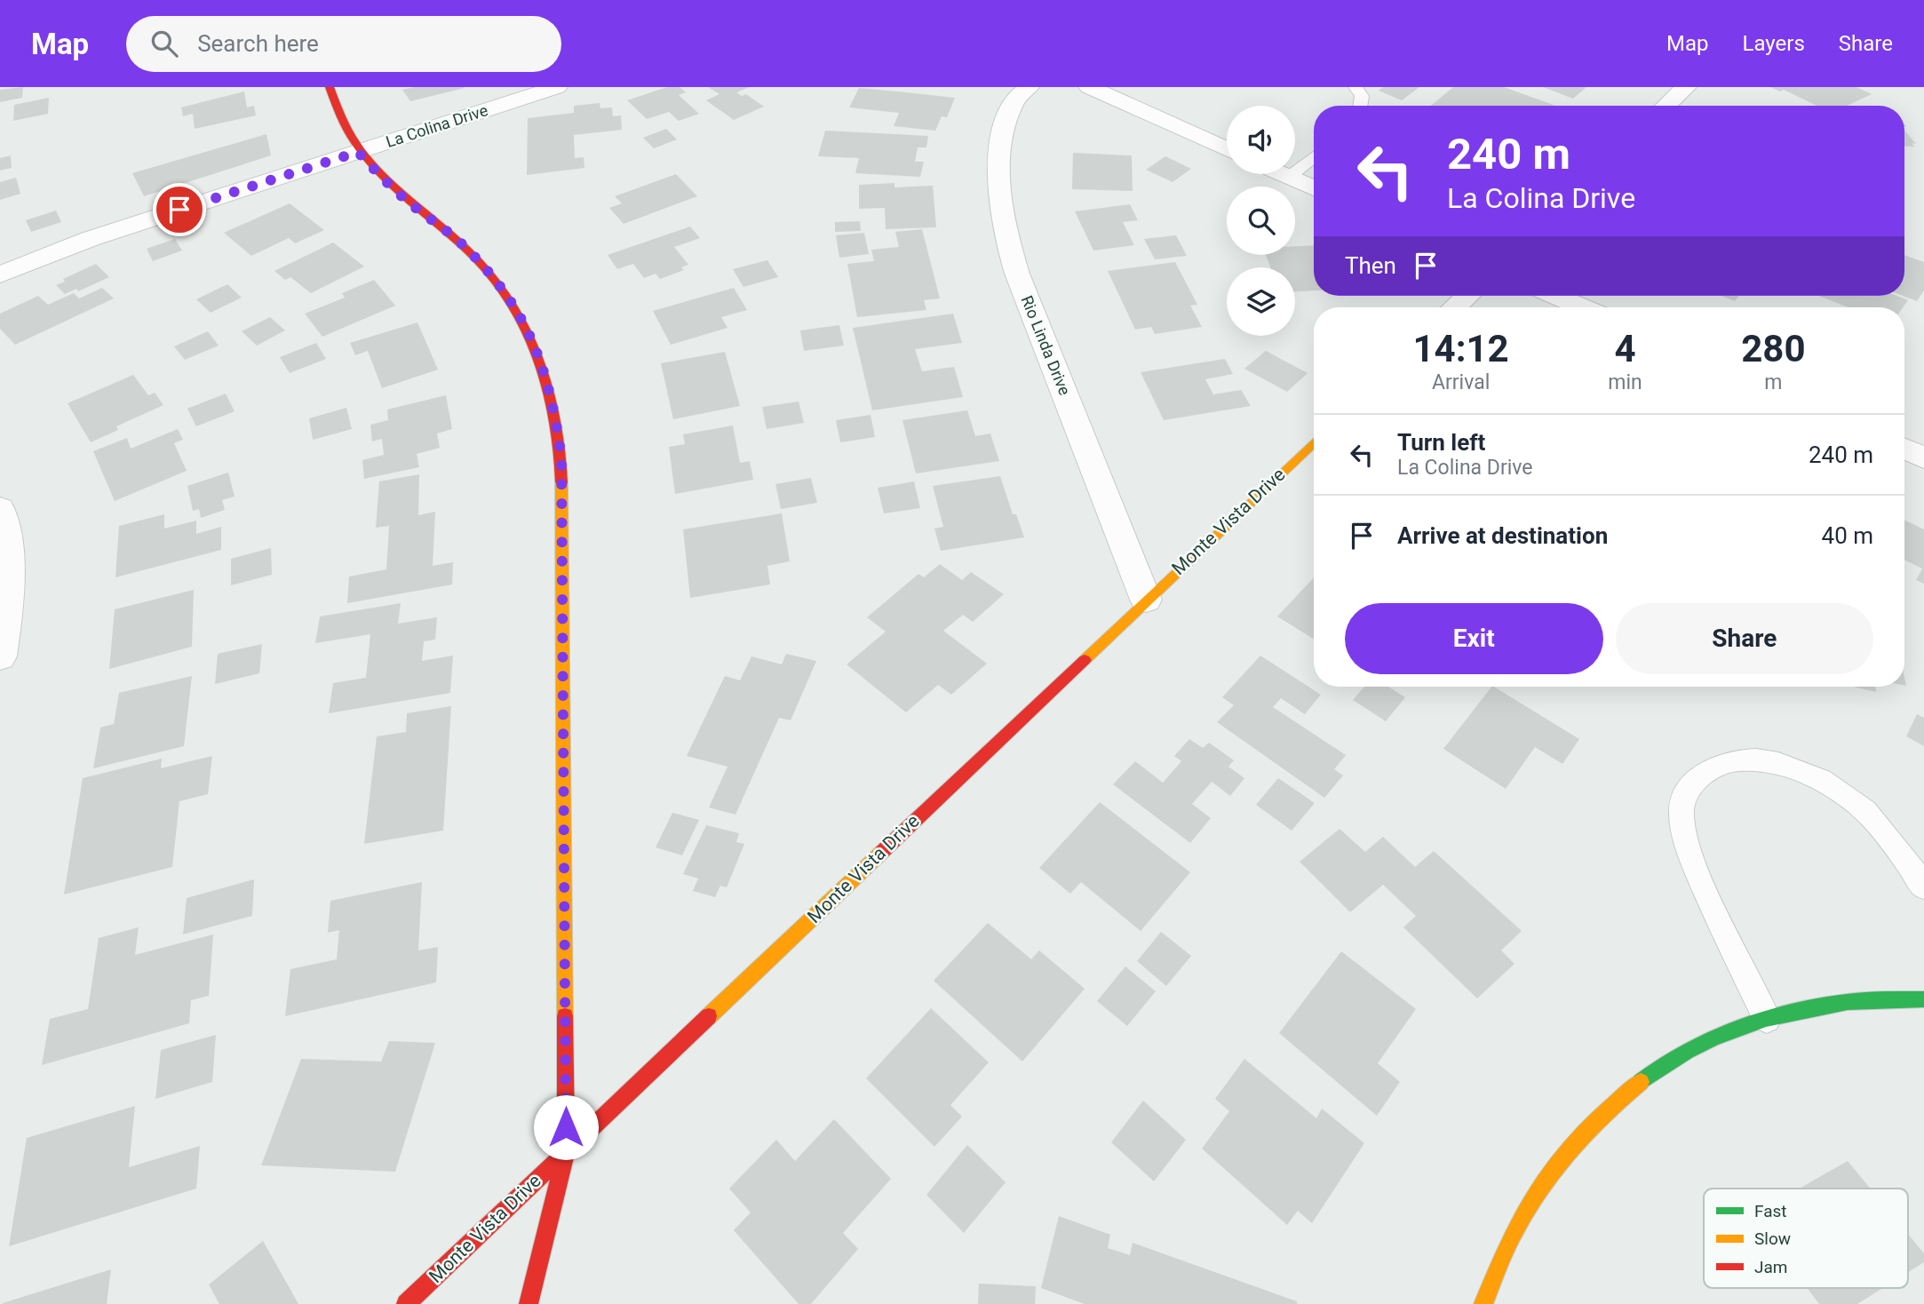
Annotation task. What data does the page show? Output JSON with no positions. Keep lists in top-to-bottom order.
{
  "streets": {
    "street": ["La Colina Drive", "Rio Linda Drive", "Monte Vista Drive"]
  },
  "crossings": [
    ["Rio Linda Drive", "Monte Vista Drive"]
  ],
  "legend": ["Fast", "Slow", "Jam"],
  "page": {
    "header": "Map",
    "search": "Search here",
    "nav": ["Map", "Layers", "Share"],
    "turn": ["240 m", "La Colina Drive"],
    "then": "Then",
    "eta": [
      "14:12",
      "Arrival",
      "4",
      "min",
      "280",
      "m"
    ],
    "list": [
      {
        "name": "Turn left",
        "note": "La Colina Drive",
        "value": "240 m"
      },
      {
        "name": "Arrive at destination",
        "value": "40 m"
      }
    ],
    "buttons": ["Exit", "Share"]
  }
}
